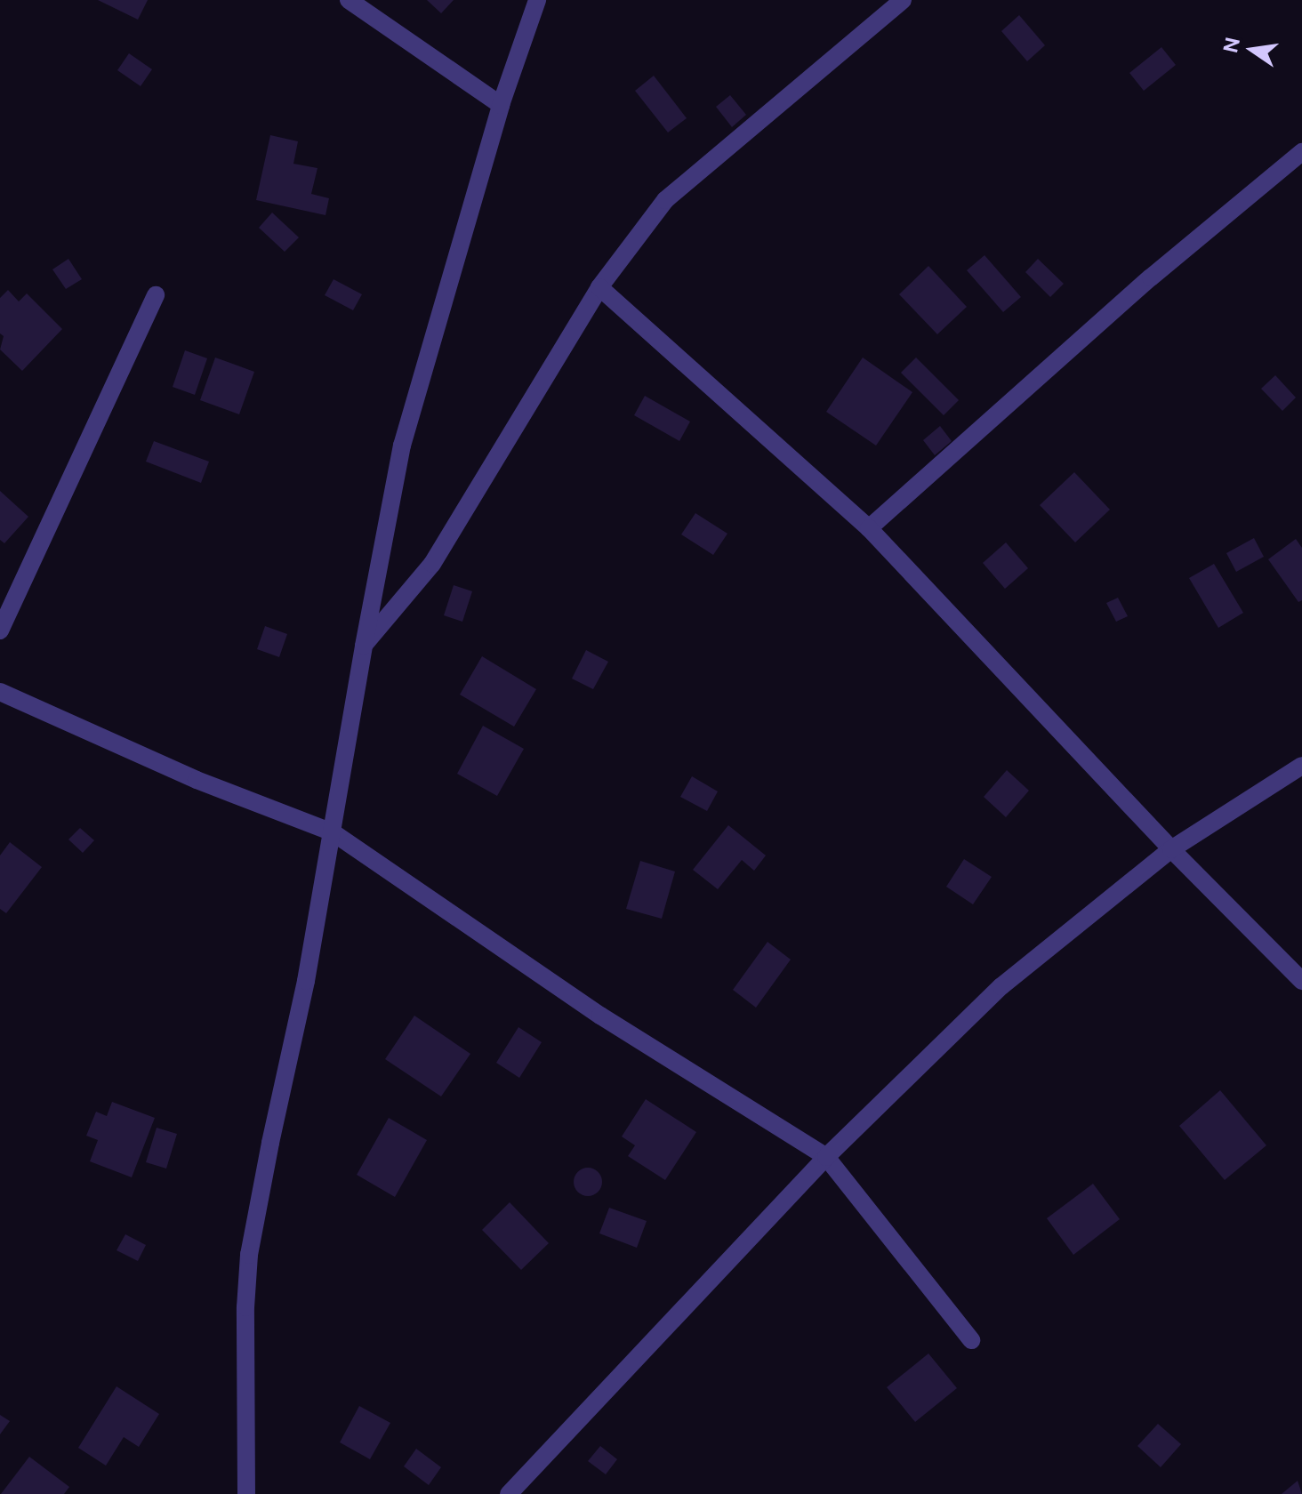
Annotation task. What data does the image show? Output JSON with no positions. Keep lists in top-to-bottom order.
{
  "north": "left"
}
